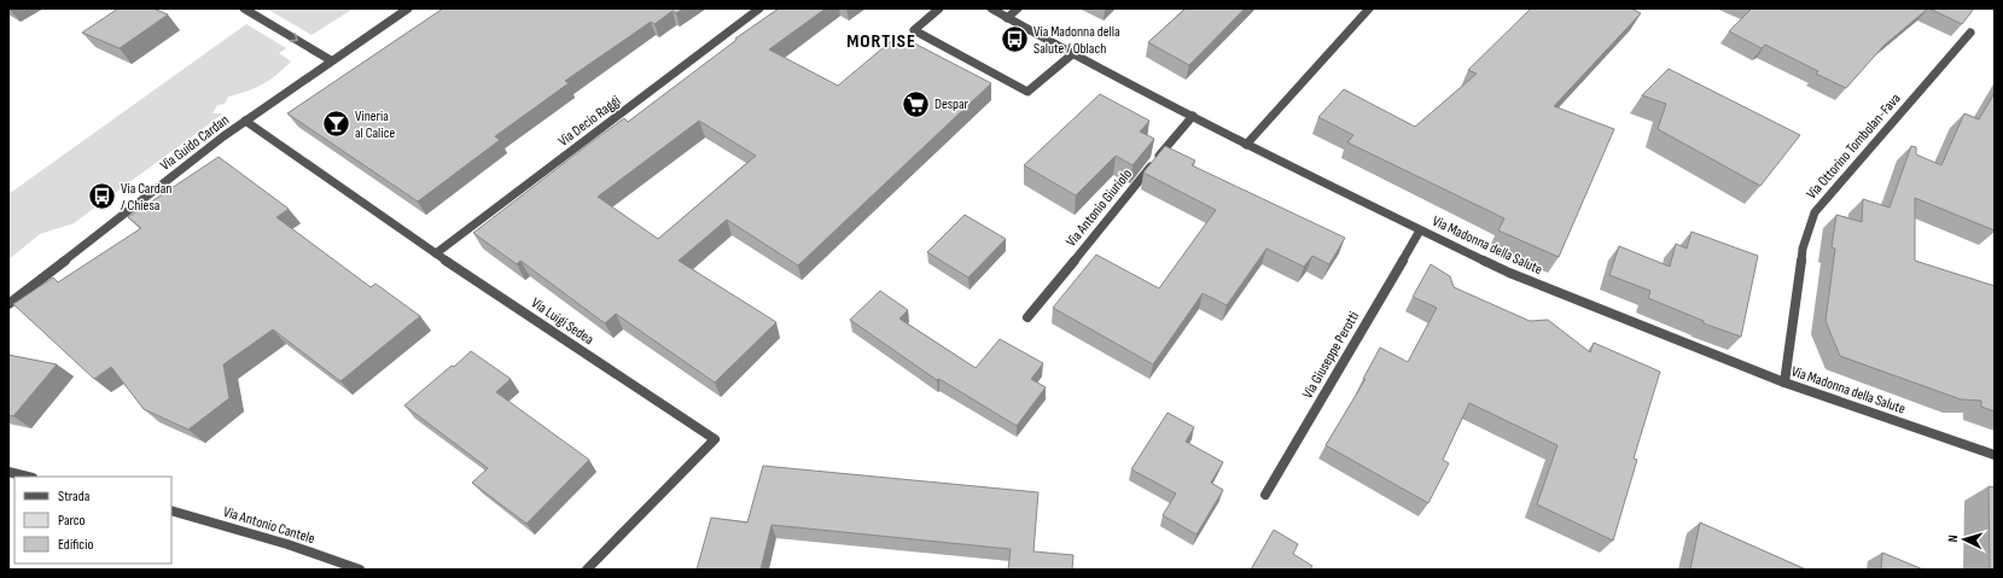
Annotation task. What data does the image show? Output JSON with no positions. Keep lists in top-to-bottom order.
{
  "streets": {
    "street": [
      "Via Decio Raggi",
      "Via Guido Cardan",
      "Via Ottorino Tombolan-Fava",
      "Via Antonio Giuriolo",
      "Via Madonna della Salute",
      "Via Luigi Sedea",
      "Via Giuseppe Perotti",
      "Via Antonio Cantele"
    ]
  },
  "crossings": [
    ["Via Decio Raggi", "Via Luigi Sedea"],
    ["Via Guido Cardan", "Via Luigi Sedea"],
    ["Via Ottorino Tombolan-Fava", "Via Madonna della Salute"],
    ["Via Antonio Giuriolo", "Via Madonna della Salute"],
    ["Via Madonna della Salute", "Via Giuseppe Perotti"]
  ],
  "districts": ["MORTISE"],
  "places": {
    "bus stop": ["Via Madonna della Salute / Oblach", "Via Cardan / Chiesa"],
    "supermarket": ["Despar"],
    "bar": ["Vineria al Calice"]
  },
  "legend": ["Strada", "Parco", "Edificio"],
  "north": "left"
}
